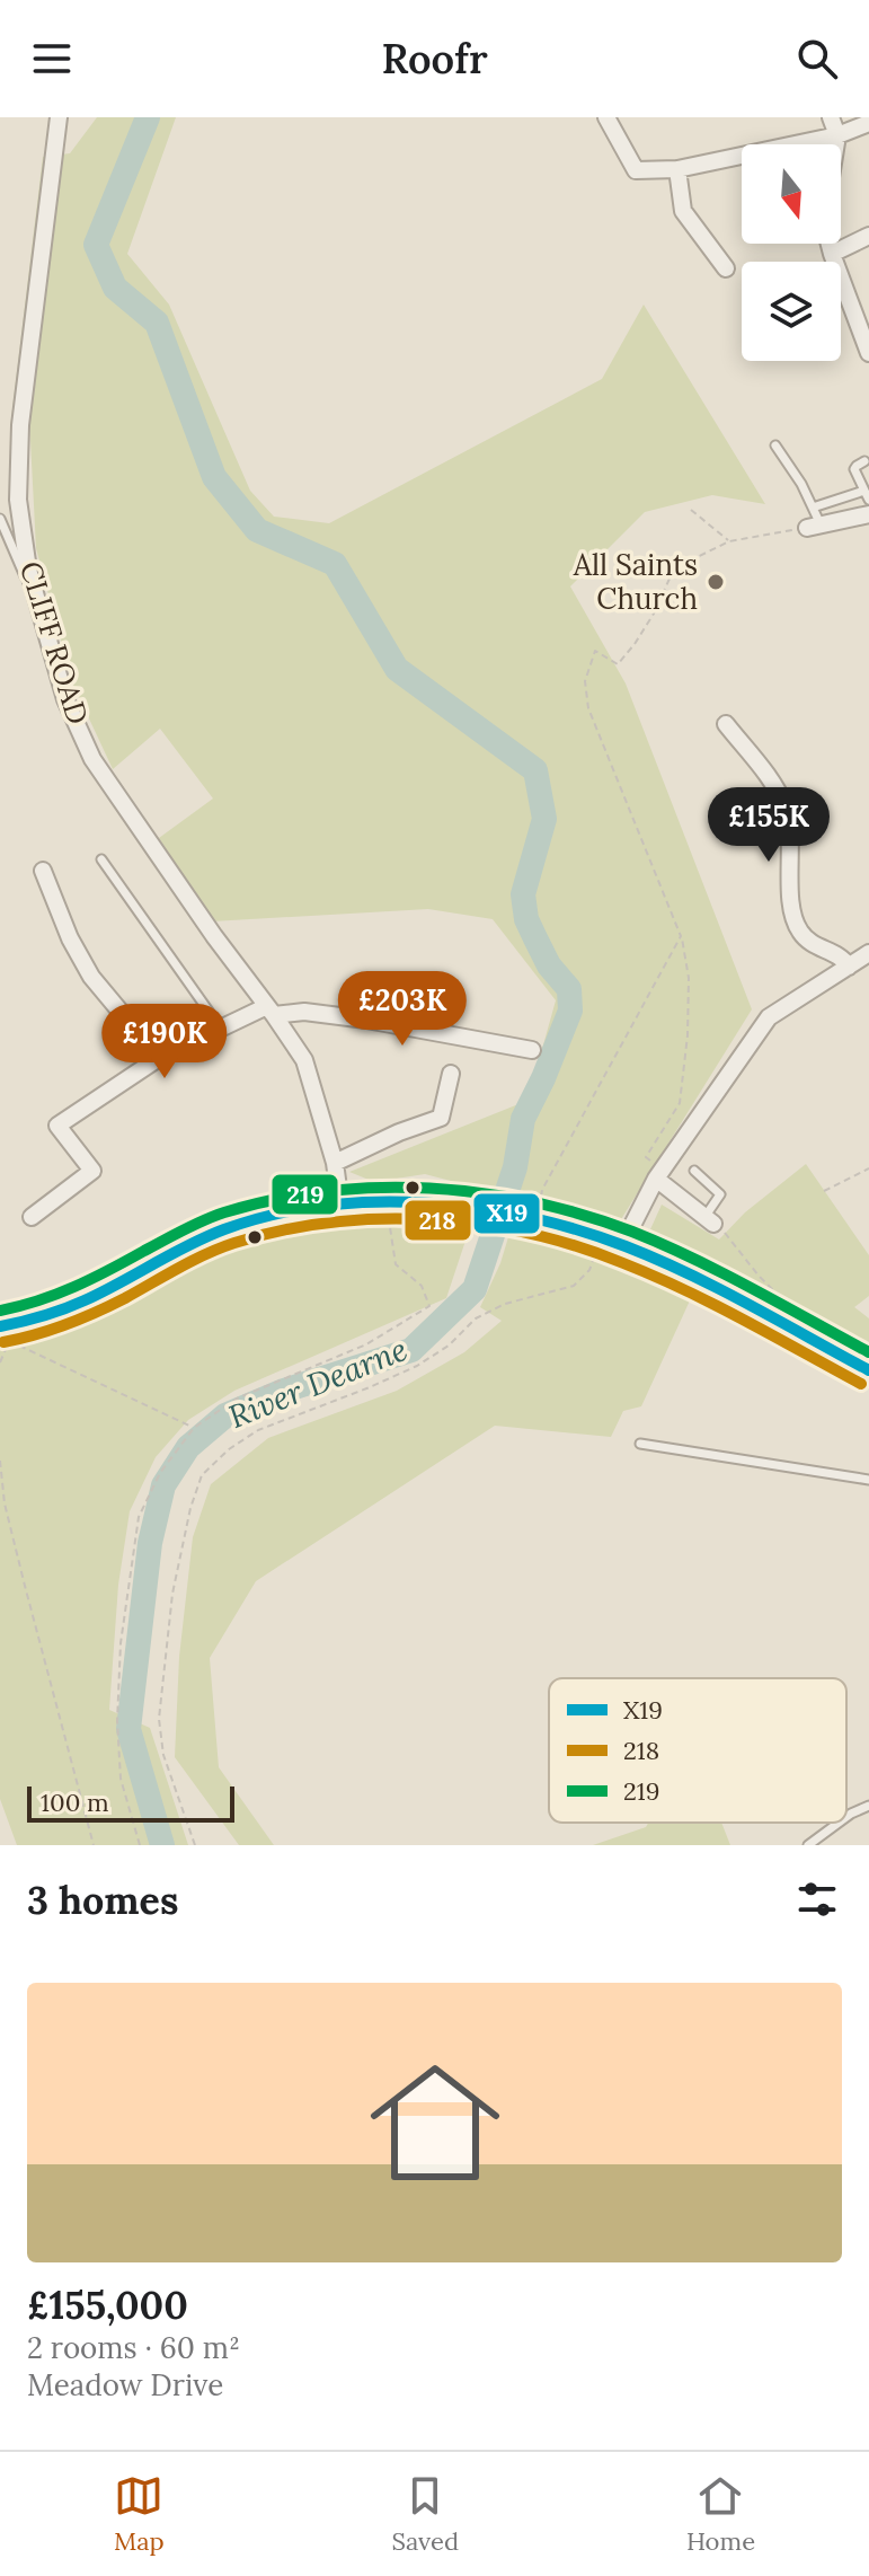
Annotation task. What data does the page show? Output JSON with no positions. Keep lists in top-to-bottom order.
{
  "streets": {
    "street": ["CLIFF ROAD"]
  },
  "water": ["River Dearne"],
  "places": ["All Saints Church"],
  "lines": ["transit line 219", "transit line X19", "transit line 218"],
  "legend": ["X19", "218", "219"],
  "scale_bar": "100 m",
  "north": "bottom",
  "page": {
    "header": "Roofr",
    "price": ["£155K", "£203K", "£190K"],
    "scale": "100 m",
    "heading": "3 homes",
    "list": [
      {
        "name": "£155,000",
        "note": "2 rooms · 60 m² · Meadow Drive"
      }
    ],
    "tabs": ["Map", "Saved", "Home"]
  }
}
